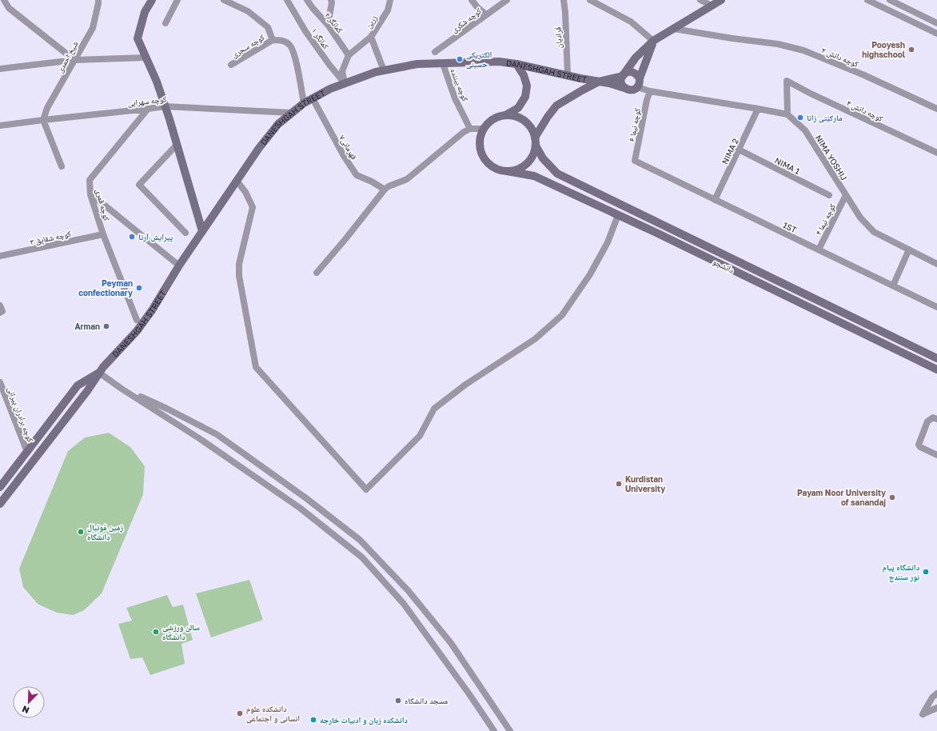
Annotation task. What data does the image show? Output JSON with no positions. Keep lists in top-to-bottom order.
{
  "streets": {
    "street": [
      "کوچه شکری",
      "زرین",
      "کمانگر ۲",
      "قرادیان",
      "کمانگر ۱",
      "کوچه سحری",
      "شیخ احمدی",
      "کوچه دانش ۳",
      "DANESHGAH STREET",
      "کوچه بیننده",
      "کوچه سهرابی",
      "کوچه دانش ۴",
      "کوچه نیما ۶",
      "قهرمانی۷",
      "NIMA 2",
      "NIMA YOSHIJ",
      "NIMA 1",
      "کوچه قمری",
      "کوچه نیما ۴",
      "1ST",
      "کوچه شقایق ۳",
      "دانشجو",
      "کوچه برادران پیرانی"
    ]
  },
  "crossings": [
    ["زرین", "DANESHGAH STREET"],
    ["قرادیان", "DANESHGAH STREET"],
    ["کمانگر ۱", "DANESHGAH STREET"],
    ["شیخ احمدی", "کوچه سهرابی"],
    ["DANESHGAH STREET", "کوچه بیننده"],
    ["DANESHGAH STREET", "کوچه سهرابی"],
    ["DANESHGAH STREET", "قهرمانی۷"],
    ["DANESHGAH STREET", "کوچه برادران پیرانی"],
    ["کوچه سهرابی", "کوچه قمری"],
    ["کوچه دانش ۴", "NIMA YOSHIJ"],
    ["کوچه نیما ۶", "1ST"],
    ["NIMA 2", "NIMA 1"],
    ["NIMA 2", "1ST"],
    ["NIMA YOSHIJ", "کوچه نیما ۴"],
    ["کوچه قمری", "کوچه شقایق ۳"],
    ["کوچه نیما ۴", "1ST"]
  ],
  "places": [
    "Pooyesh highschool",
    "الکتریکی حسینی",
    "مارکێتی زانا",
    "پیرایش آرتا",
    "Peyman confectionary",
    "Arman",
    "Kurdistan University",
    "Payam Noor University of sanandaj",
    "زمین فوتبال دانشگاه",
    "دانشگاه پیام نور سنندج",
    "سالن ورزشی دانشگاه",
    "مسجد دانشگاه",
    "دانشکده علوم انسانی و اجتماعی",
    "دانشکده زبان و ادبیات خارجه"
  ],
  "north": "bottom left"
}
